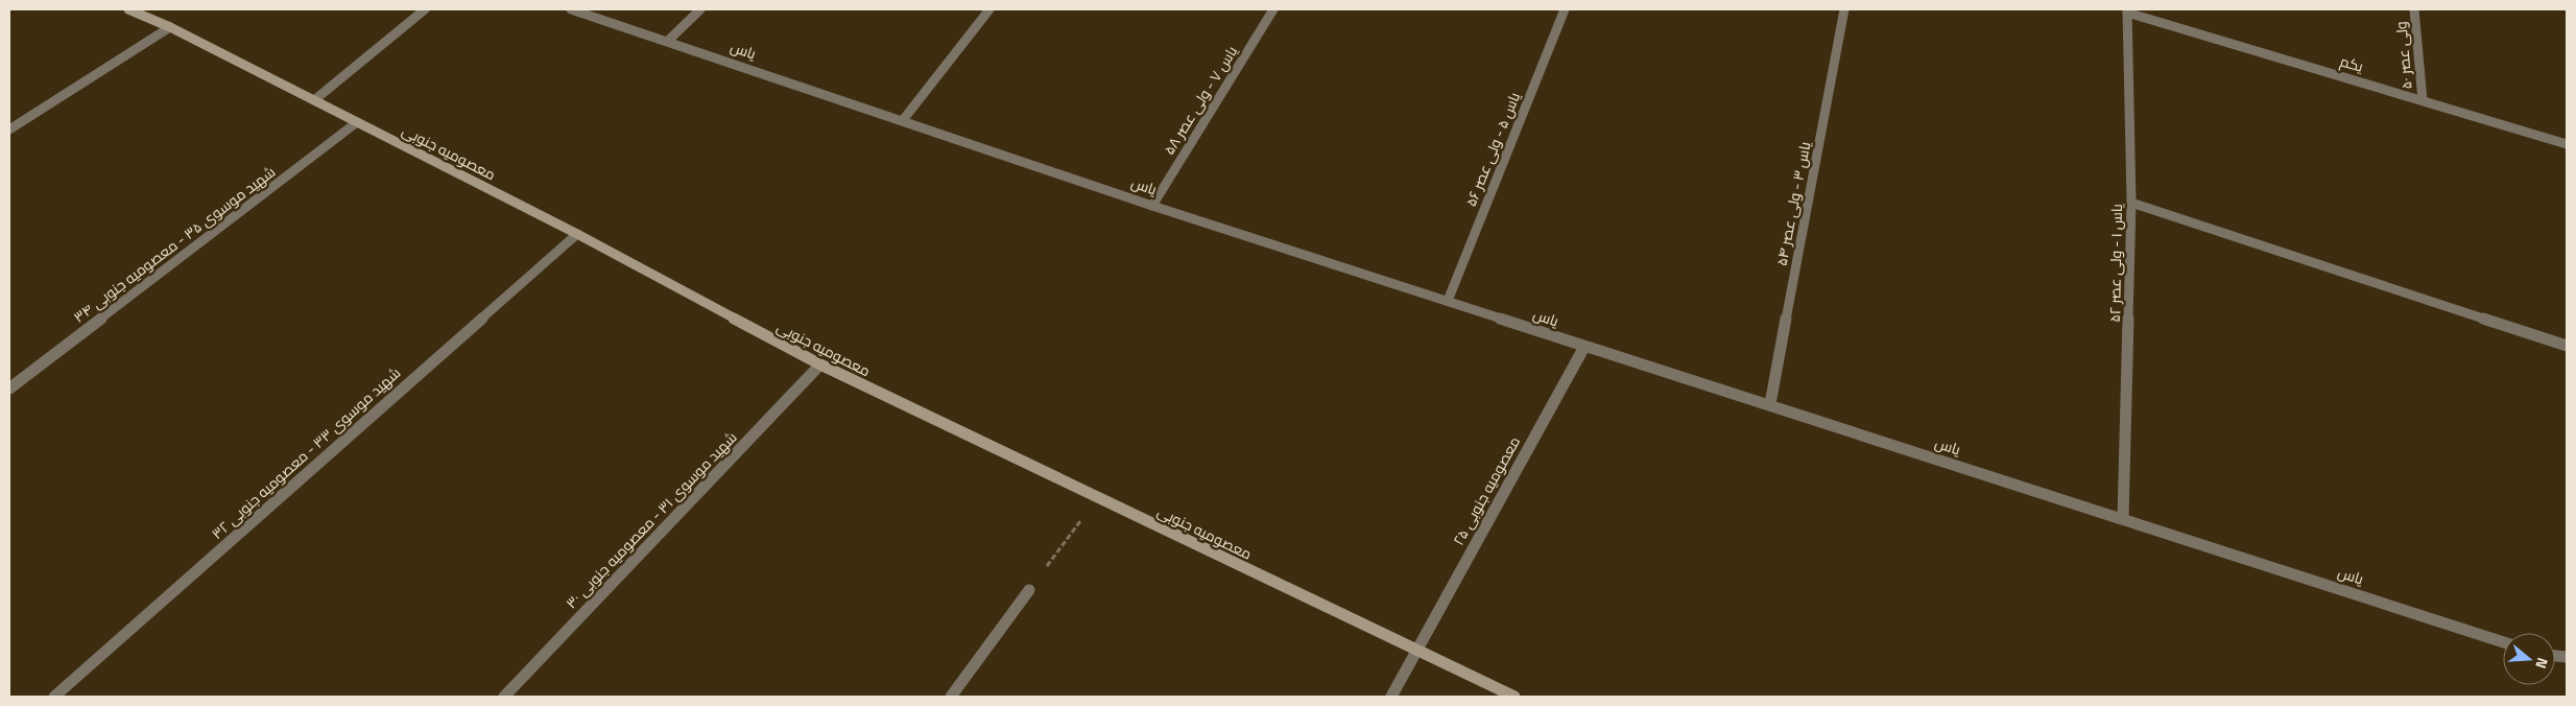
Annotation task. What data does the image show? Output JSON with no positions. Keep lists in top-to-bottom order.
{
  "streets": {
    "street": [
      "یاس",
      "ولی عصر ۵۰",
      "یکم",
      "یاس ۷ - ولی عصر ۵۸",
      "یاس ۵ - ولی عصر ۵۶",
      "معصومیه جنوبی",
      "یاس ۳ - ولی عصر ۵۴",
      "شهید موسوی ۳۵ - معصومیه جنوبی ۳۴",
      "یاس ۱ - ولی عصر ۵۲",
      "شهید موسوی ۳۳ - معصومیه جنوبی ۳۲",
      "معصومیه جنوبی ۲۵",
      "شهید موسوی ۳۱ - معصومیه جنوبی ۳۰"
    ]
  },
  "crossings": [
    ["یاس", "یاس ۷ - ولی عصر ۵۸"],
    ["یاس", "یاس ۵ - ولی عصر ۵۶"],
    ["یاس", "یاس ۳ - ولی عصر ۵۴"],
    ["یاس", "یاس ۱ - ولی عصر ۵۲"],
    ["یاس", "معصومیه جنوبی ۲۵"],
    ["ولی عصر ۵۰", "یکم"],
    ["یکم", "یاس ۱ - ولی عصر ۵۲"],
    ["معصومیه جنوبی", "شهید موسوی ۳۵ - معصومیه جنوبی ۳۴"],
    ["معصومیه جنوبی", "شهید موسوی ۳۳ - معصومیه جنوبی ۳۲"],
    ["معصومیه جنوبی", "معصومیه جنوبی ۲۵"],
    ["معصومیه جنوبی", "شهید موسوی ۳۱ - معصومیه جنوبی ۳۰"]
  ],
  "north": "right"
}
